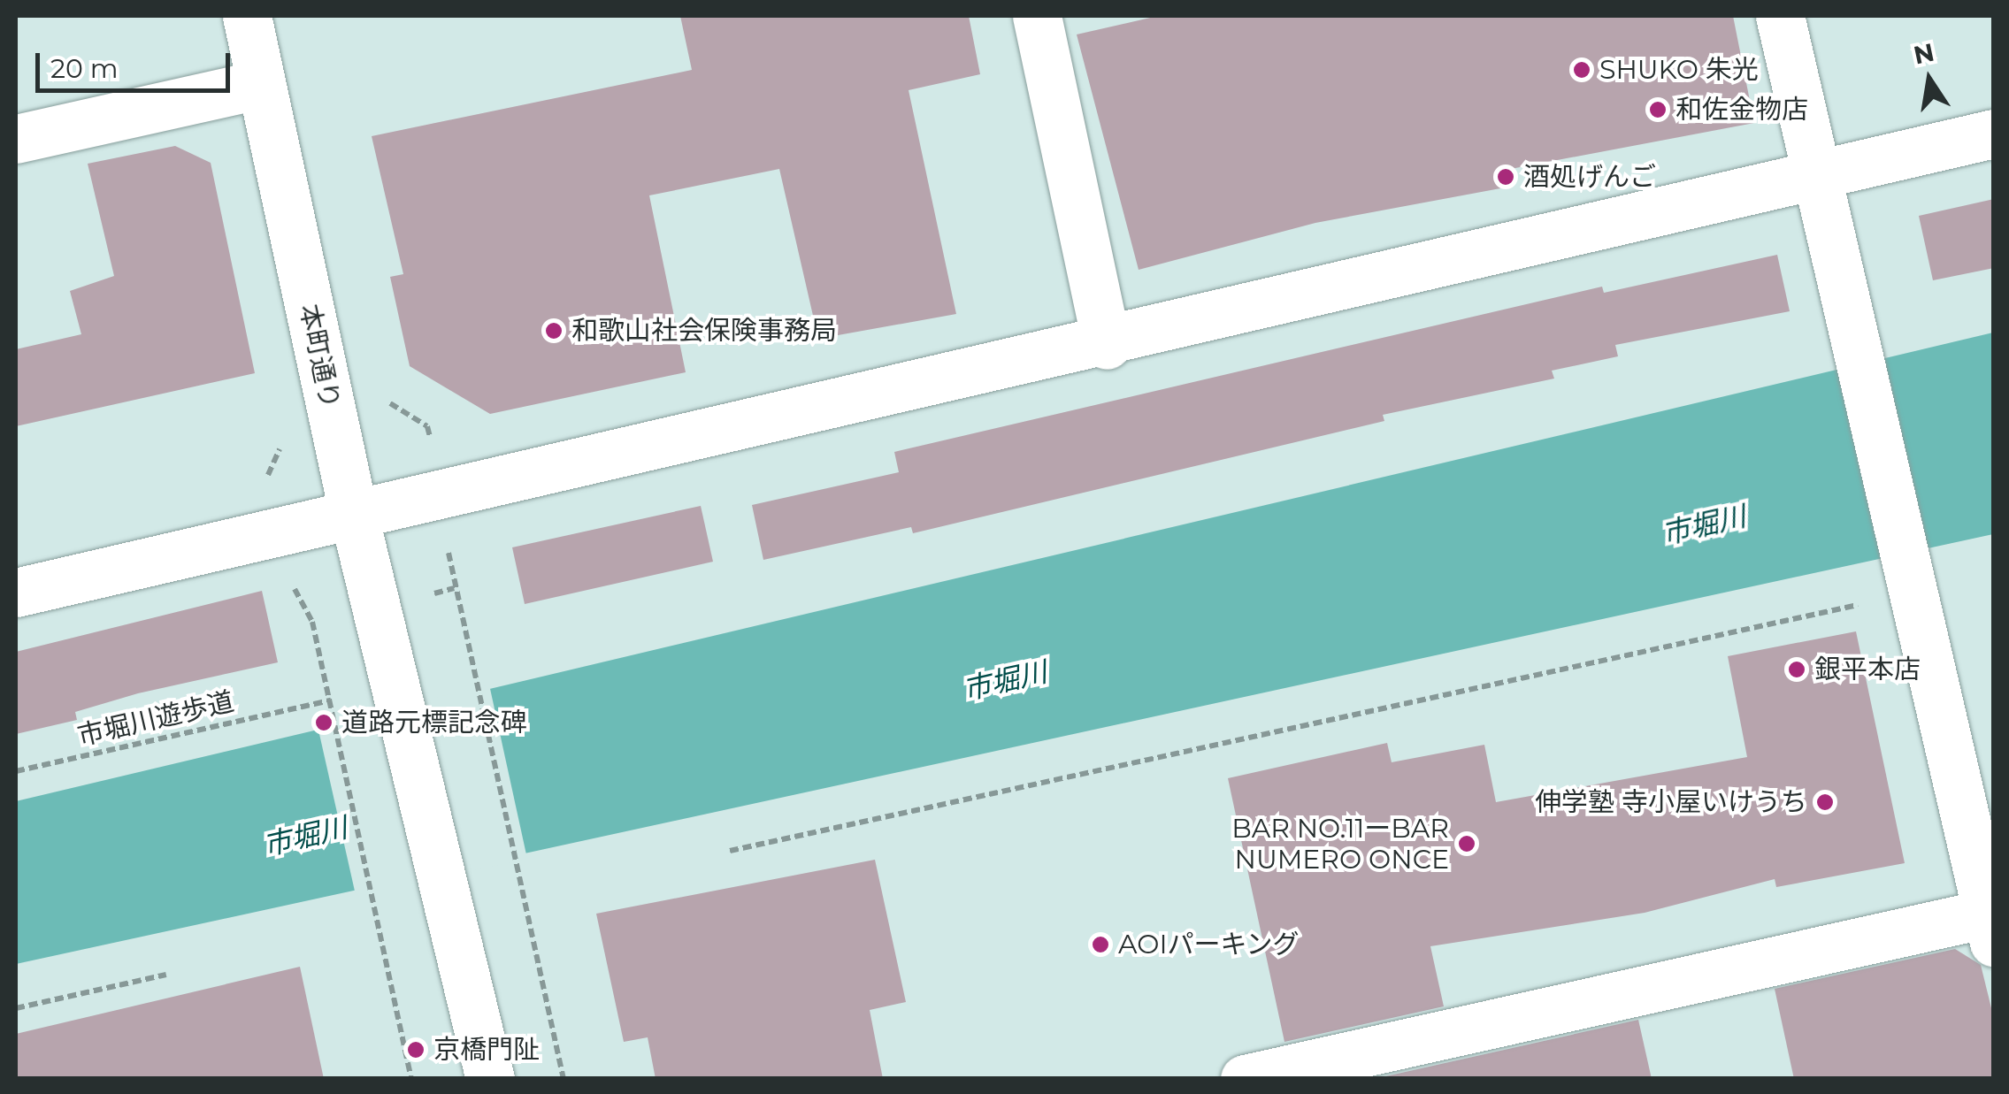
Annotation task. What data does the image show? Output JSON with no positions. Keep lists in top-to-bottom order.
{
  "streets": {
    "street": ["本町通り"],
    "path": ["市堀川遊歩道"]
  },
  "water": ["市堀川"],
  "places": [
    "SHUKO 朱光",
    "和佐金物店",
    "酒処げんご",
    "和歌山社会保険事務局",
    "銀平本店",
    "道路元標記念碑",
    "伸学塾 寺小屋いけうち",
    "BAR NO.11ーBAR NUMERO ONCE",
    "AOIパーキング",
    "京橋門阯"
  ],
  "scale_bar": "20 m",
  "north": "top"
}
